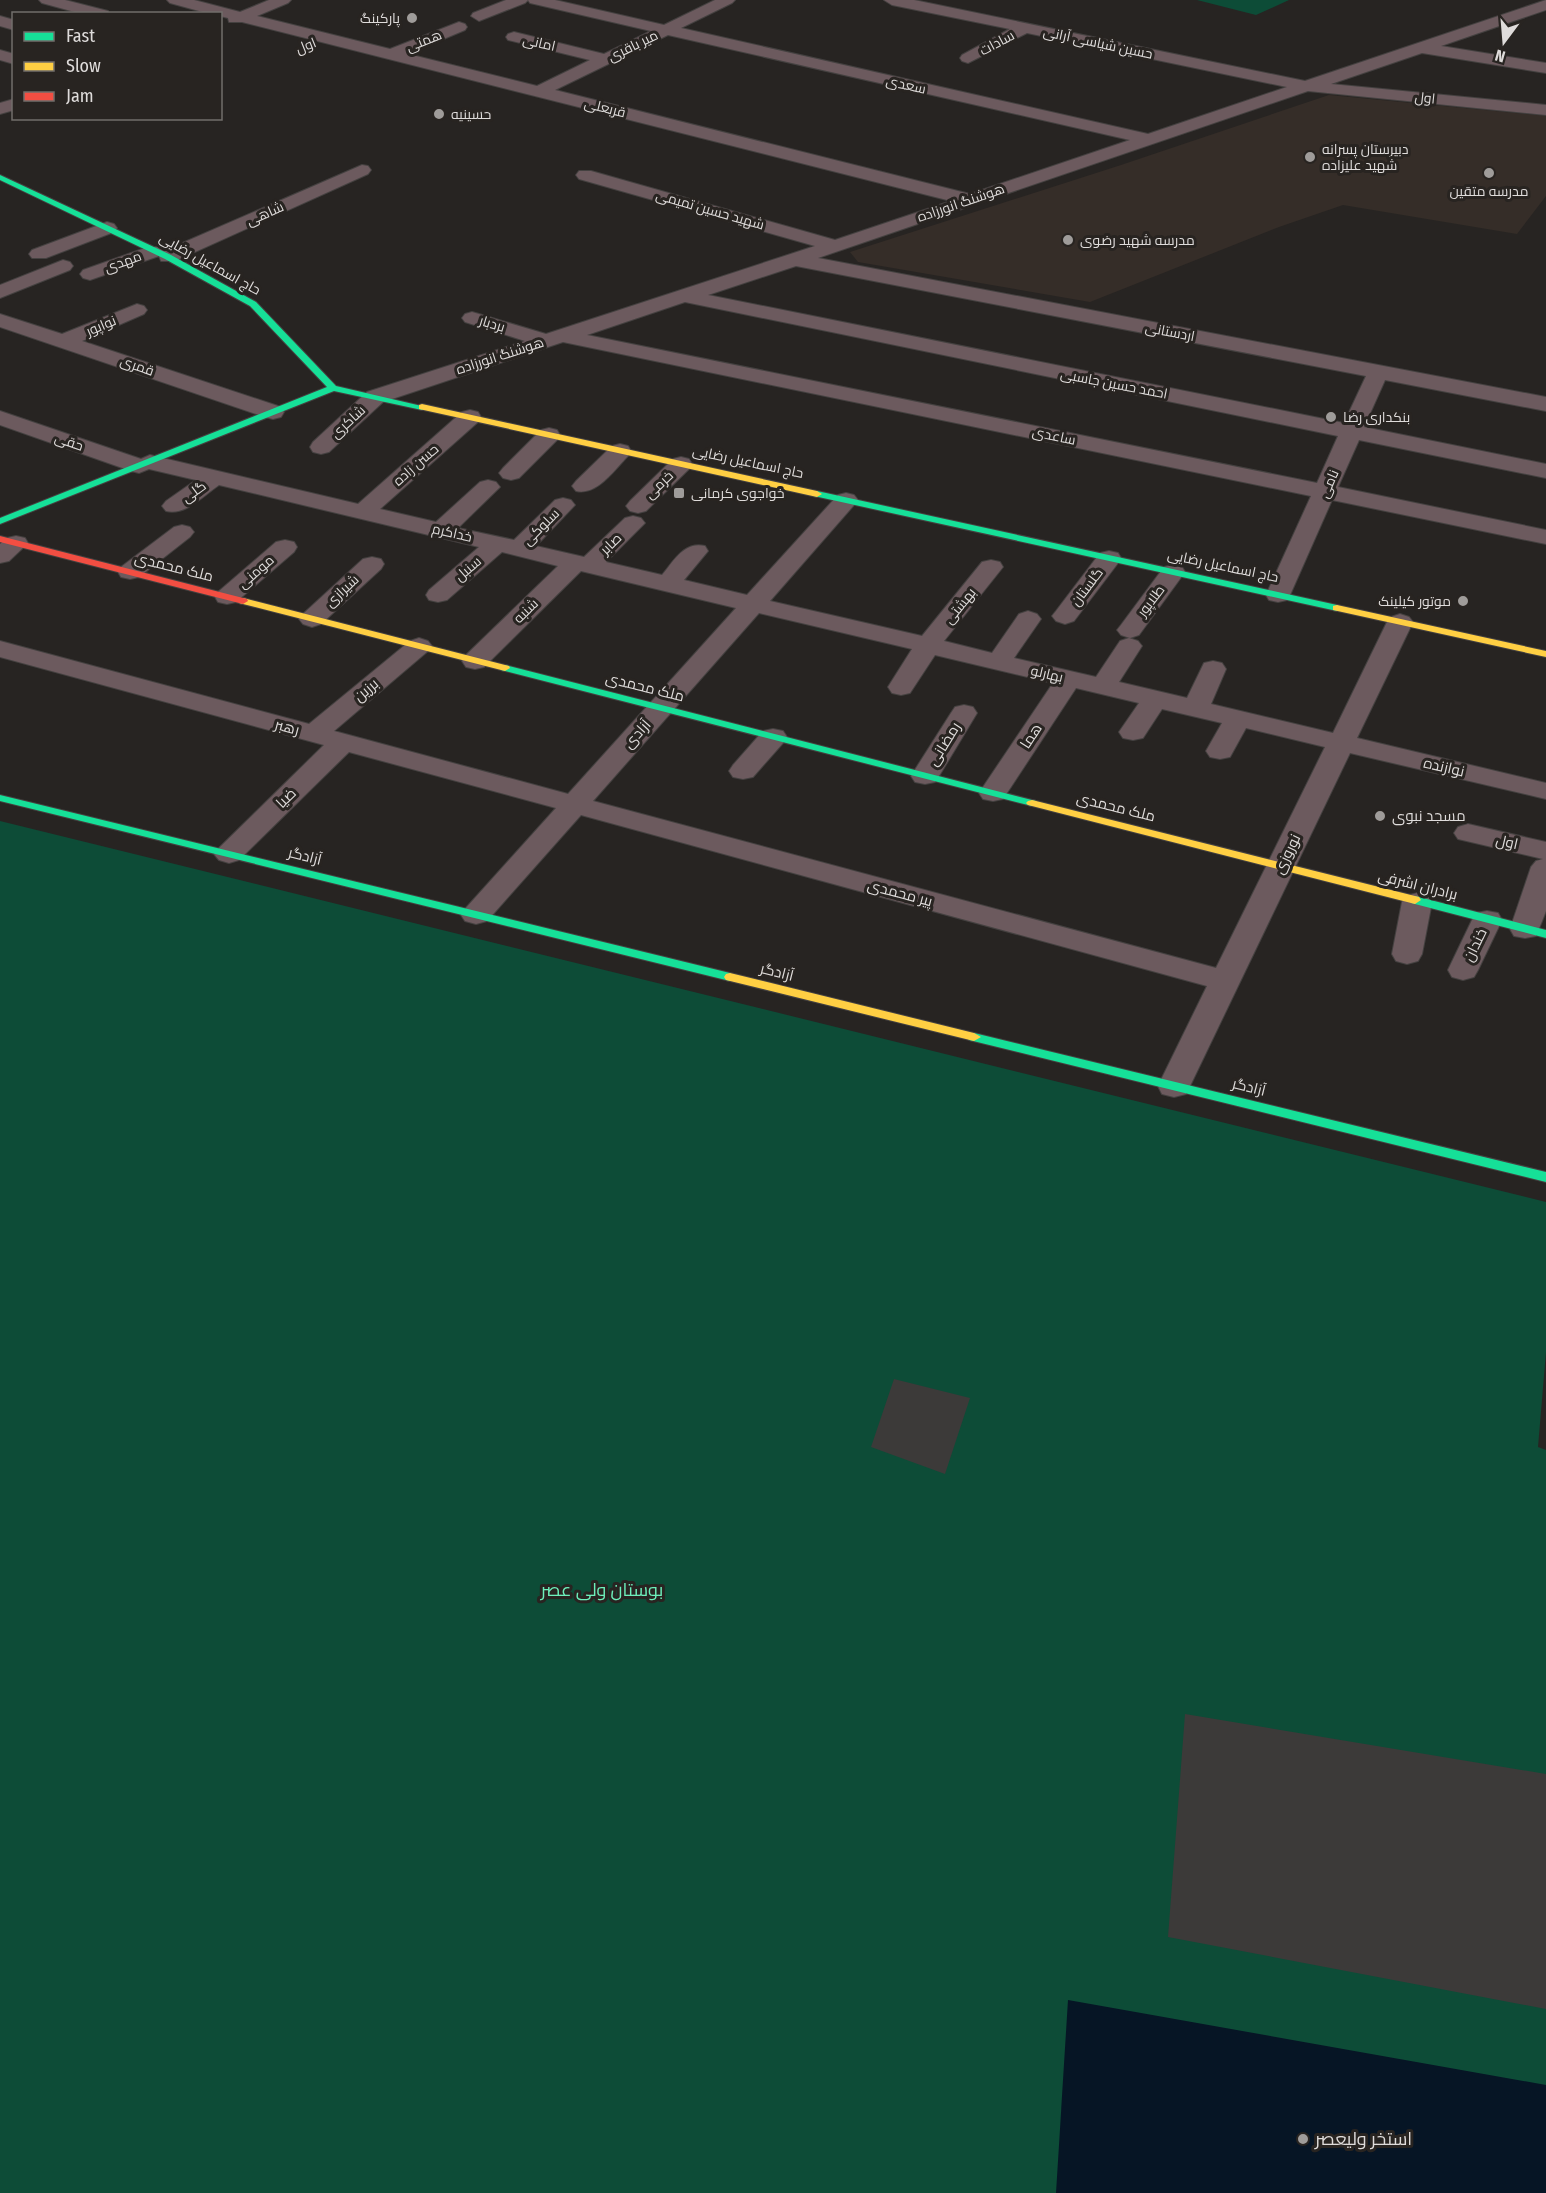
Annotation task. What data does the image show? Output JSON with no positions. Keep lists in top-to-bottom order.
{
  "streets": {
    "street": [
      "همتی",
      "امانی",
      "سادات",
      "حسین شیاسی آرانی",
      "اول",
      "میر باقری",
      "سعدی",
      "قربعلی",
      "هوشنگ انورزاده",
      "شهید حسین تمیمی",
      "شاهی",
      "مهدی",
      "حاج اسماعیل رضایی",
      "بردبار",
      "نواپور",
      "اردستانی",
      "قمری",
      "احمد حسین جاسبی",
      "شاکری",
      "ساعدی",
      "حقی",
      "حسن زاده",
      "نامی",
      "خرمی",
      "گلی",
      "سلوکی",
      "خداکرم",
      "صابر",
      "ملک محمدی",
      "سنبل",
      "مومنی",
      "گلستان",
      "شیرازی",
      "طلاپور",
      "بهشتی",
      "شنبه",
      "بهارلو",
      "برزین",
      "رهبر",
      "آزادی",
      "هما",
      "رمضانی",
      "نوازنده",
      "ضیا",
      "نوروزی",
      "آزادگر",
      "برادران اشرفی",
      "پیر محمدی",
      "خندان"
    ]
  },
  "crossings": [
    ["همتی", "قربعلی"],
    ["امانی", "میر باقری"],
    ["سادات", "حسین شیاسی آرانی"],
    ["حسین شیاسی آرانی", "اول"],
    ["حسین شیاسی آرانی", "هوشنگ انورزاده"],
    ["اول", "قربعلی"],
    ["اول", "هوشنگ انورزاده"],
    ["میر باقری", "سعدی"],
    ["میر باقری", "قربعلی"],
    ["سعدی", "هوشنگ انورزاده"],
    ["قربعلی", "هوشنگ انورزاده"],
    ["هوشنگ انورزاده", "شهید حسین تمیمی"],
    ["هوشنگ انورزاده", "حاج اسماعیل رضایی"],
    ["هوشنگ انورزاده", "بردبار"],
    ["هوشنگ انورزاده", "اردستانی"],
    ["هوشنگ انورزاده", "احمد حسین جاسبی"],
    ["هوشنگ انورزاده", "شاکری"],
    ["هوشنگ انورزاده", "ساعدی"],
    ["شاهی", "مهدی"],
    ["شاهی", "حاج اسماعیل رضایی"],
    ["مهدی", "حاج اسماعیل رضایی"],
    ["حاج اسماعیل رضایی", "شاکری"],
    ["حاج اسماعیل رضایی", "حسن زاده"],
    ["حاج اسماعیل رضایی", "نامی"],
    ["حاج اسماعیل رضایی", "خرمی"],
    ["حاج اسماعیل رضایی", "گلستان"],
    ["حاج اسماعیل رضایی", "طلاپور"],
    ["حاج اسماعیل رضایی", "آزادی"],
    ["حاج اسماعیل رضایی", "نوروزی"],
    ["بردبار", "ساعدی"],
    ["نواپور", "قمری"],
    ["اردستانی", "نامی"],
    ["احمد حسین جاسبی", "نامی"],
    ["ساعدی", "نامی"],
    ["حقی", "خداکرم"],
    ["حسن زاده", "خداکرم"],
    ["خرمی", "صابر"],
    ["گلی", "خداکرم"],
    ["سلوکی", "خداکرم"],
    ["سلوکی", "سنبل"],
    ["خداکرم", "صابر"],
    ["خداکرم", "سنبل"],
    ["خداکرم", "شنبه"],
    ["خداکرم", "بهارلو"],
    ["خداکرم", "آزادی"],
    ["صابر", "شنبه"],
    ["ملک محمدی", "مومنی"],
    ["ملک محمدی", "شیرازی"],
    ["ملک محمدی", "شنبه"],
    ["ملک محمدی", "برزین"],
    ["ملک محمدی", "آزادی"],
    ["ملک محمدی", "هما"],
    ["ملک محمدی", "رمضانی"],
    ["ملک محمدی", "نوروزی"],
    ["ملک محمدی", "برادران اشرفی"],
    ["طلاپور", "بهارلو"],
    ["بهشتی", "بهارلو"],
    ["بهارلو", "آزادی"],
    ["بهارلو", "هما"],
    ["بهارلو", "نوازنده"],
    ["بهارلو", "نوروزی"],
    ["برزین", "رهبر"],
    ["رهبر", "آزادی"],
    ["رهبر", "ضیا"],
    ["رهبر", "پیر محمدی"],
    ["آزادی", "آزادگر"],
    ["آزادی", "پیر محمدی"],
    ["نوازنده", "نوروزی"],
    ["ضیا", "آزادگر"],
    ["نوروزی", "آزادگر"],
    ["نوروزی", "برادران اشرفی"],
    ["نوروزی", "پیر محمدی"],
    ["برادران اشرفی", "خندان"]
  ],
  "parks": ["بوستان ولی عصر"],
  "places": {
    "other": [
      "پارکینگ",
      "حسینیه",
      "دبیرستان پسرانه شهید علیزاده",
      "مدرسه متقین",
      "مدرسه شهید رضوی",
      "بنکداری رضا",
      "موتور کیلینک",
      "مسجد نبوی",
      "استخر ولیعصر"
    ],
    "transit": ["خواجوی کرمانی"]
  },
  "legend": ["Fast", "Slow", "Jam"],
  "north": "bottom"
}
